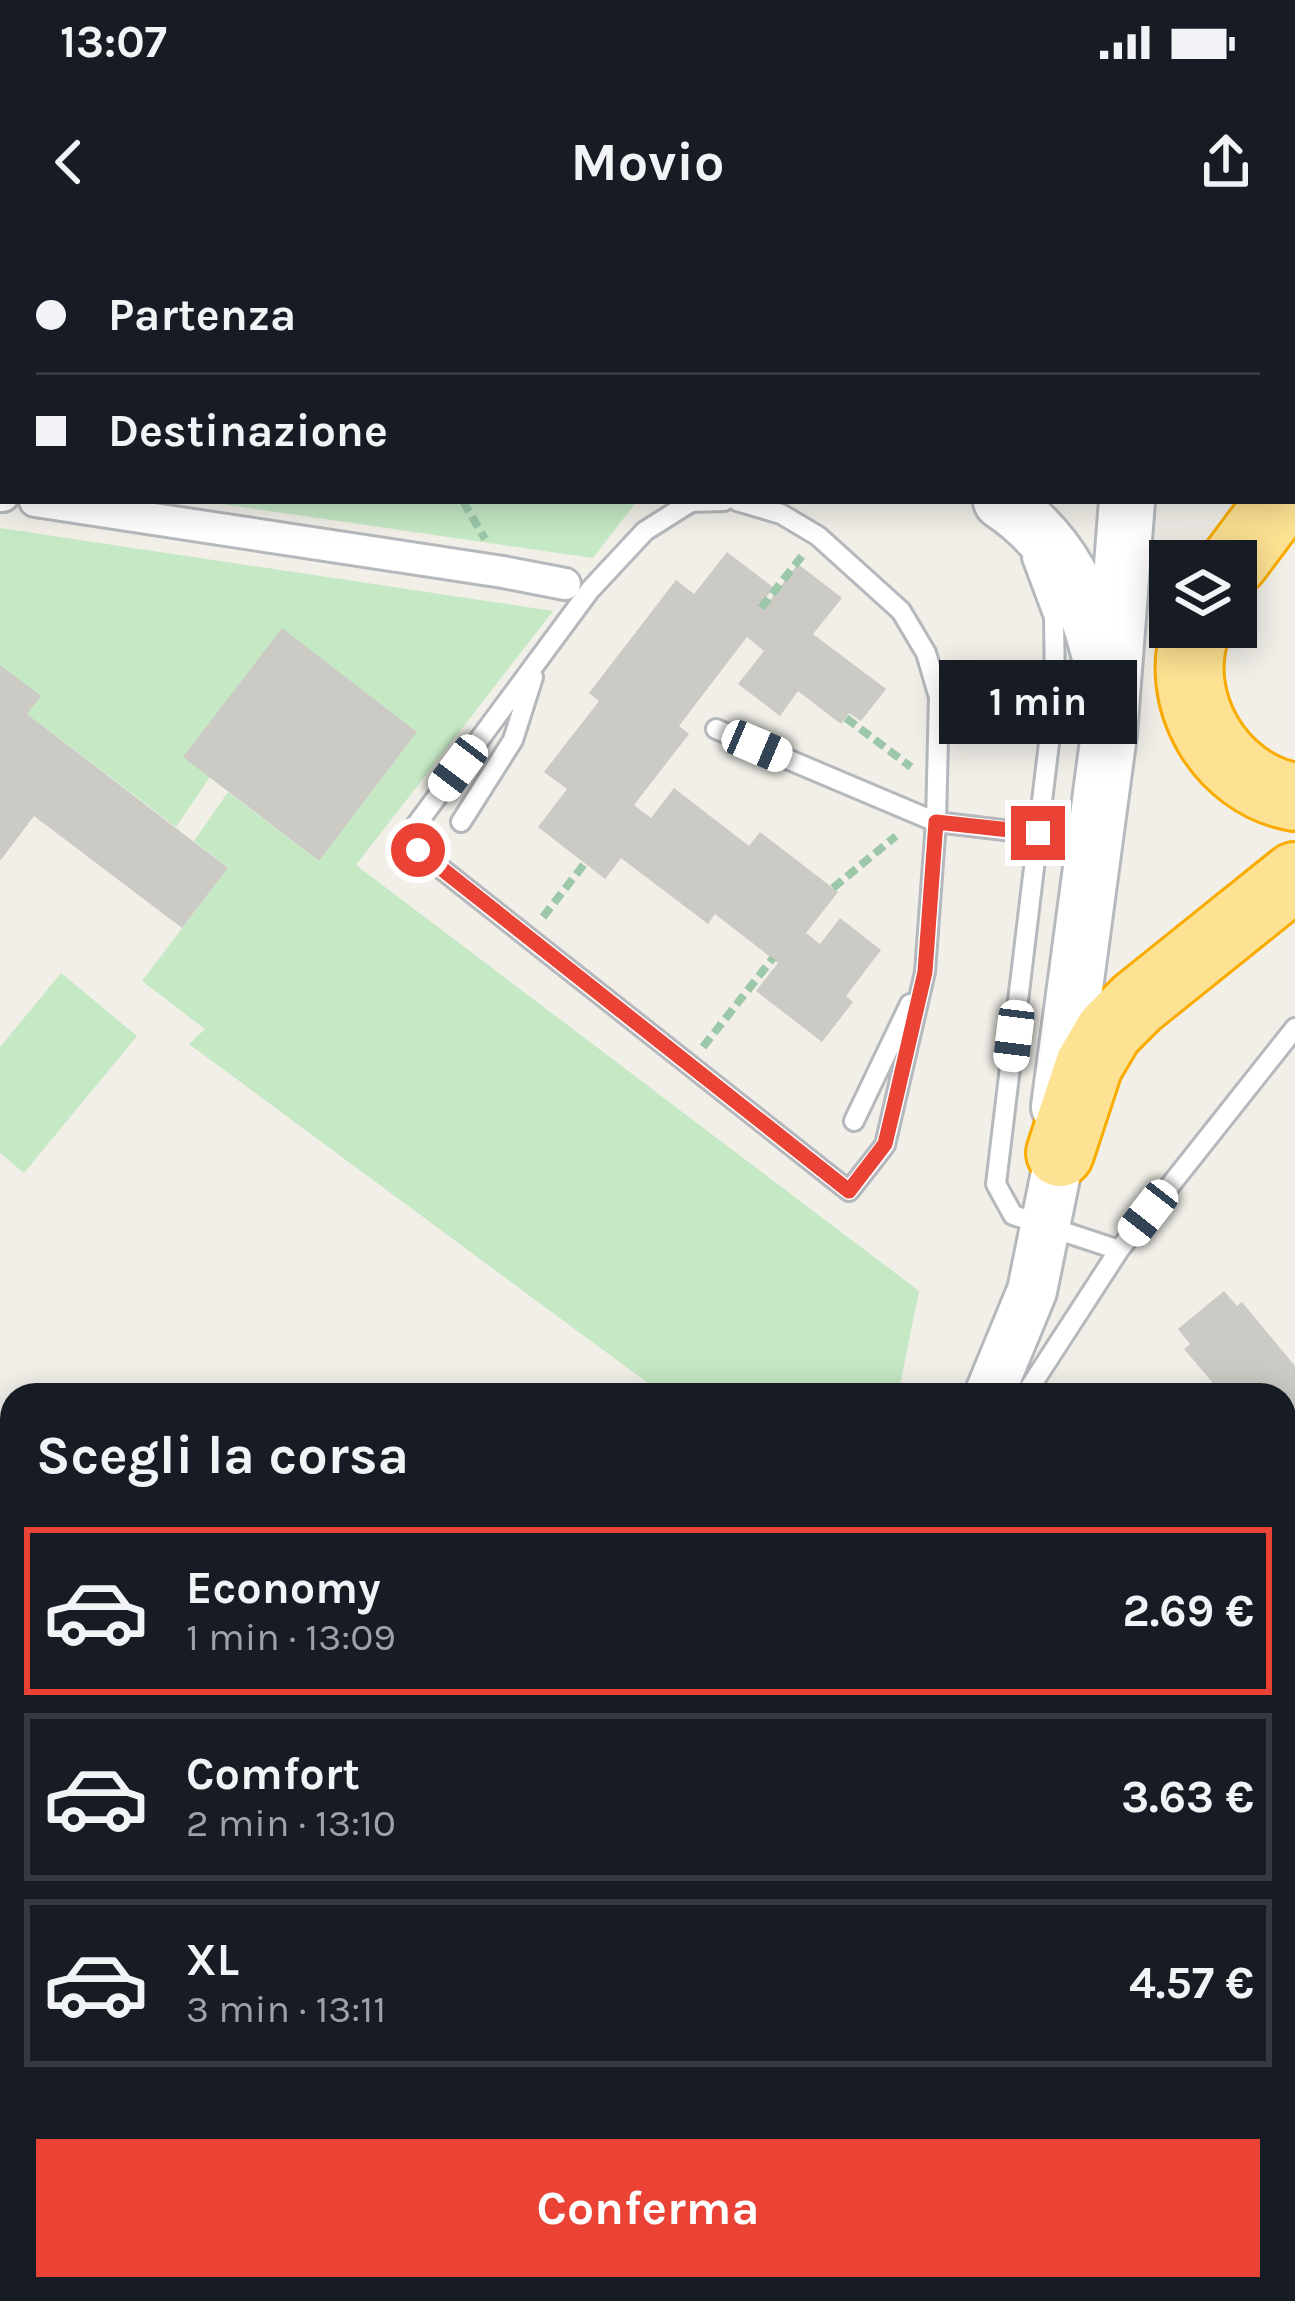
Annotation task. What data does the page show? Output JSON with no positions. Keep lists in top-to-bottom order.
{
  "page": {
    "status": "13:07",
    "header": "Movio",
    "banner": ["Partenza", "Destinazione"],
    "bubble": "1 min",
    "heading": "Scegli la corsa",
    "list": [
      {
        "name": "Economy",
        "note": "1 min · 13:09",
        "value": "2.69 €"
      },
      {
        "name": "Comfort",
        "note": "2 min · 13:10",
        "value": "3.63 €"
      },
      {
        "name": "XL",
        "note": "3 min · 13:11",
        "value": "4.57 €"
      }
    ],
    "buttons": "Conferma"
  }
}
